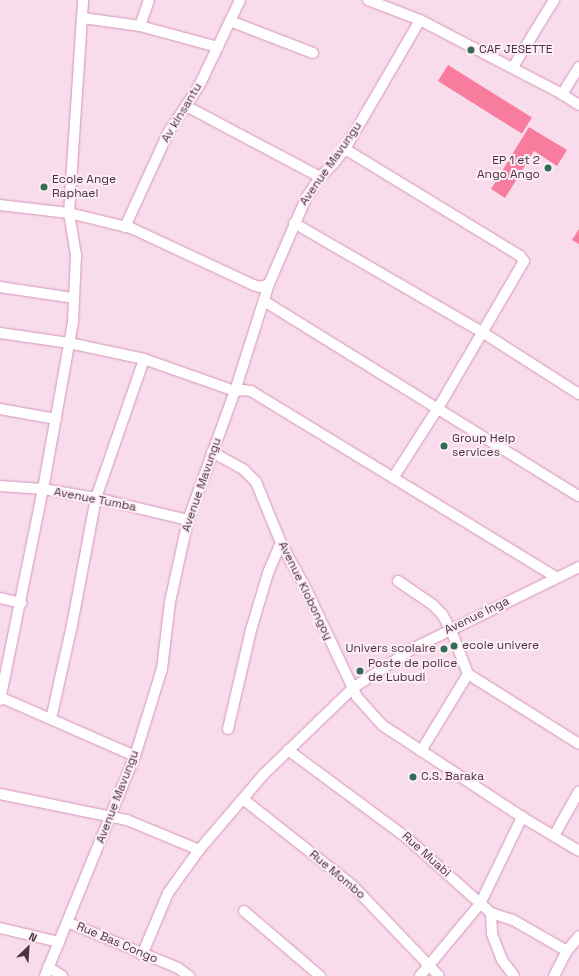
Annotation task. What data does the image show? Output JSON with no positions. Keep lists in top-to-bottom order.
{
  "streets": {
    "street": [
      "Av kinsantu",
      "Avenue Mavungu",
      "Avenue Tumba",
      "Avenue Kiobongoy",
      "Avenue Inga",
      "Rue Muabi",
      "Rue Mombo",
      "Rue Bas Congo"
    ]
  },
  "crossings": [
    ["Avenue Mavungu", "Avenue Tumba"],
    ["Avenue Mavungu", "Avenue Kiobongoy"],
    ["Avenue Mavungu", "Rue Bas Congo"],
    ["Avenue Kiobongoy", "Avenue Inga"],
    ["Avenue Inga", "Rue Muabi"],
    ["Avenue Inga", "Rue Mombo"],
    ["Avenue Inga", "Rue Bas Congo"]
  ],
  "places": [
    "CAF JESETTE",
    "EP 1 et 2 Ango Ango",
    "Ecole Ange Raphael",
    "Group Help services",
    "ecole univere",
    "Univers scolaire",
    "Poste de police de Lubudi",
    "C.S. Baraka"
  ],
  "north": "top right"
}
